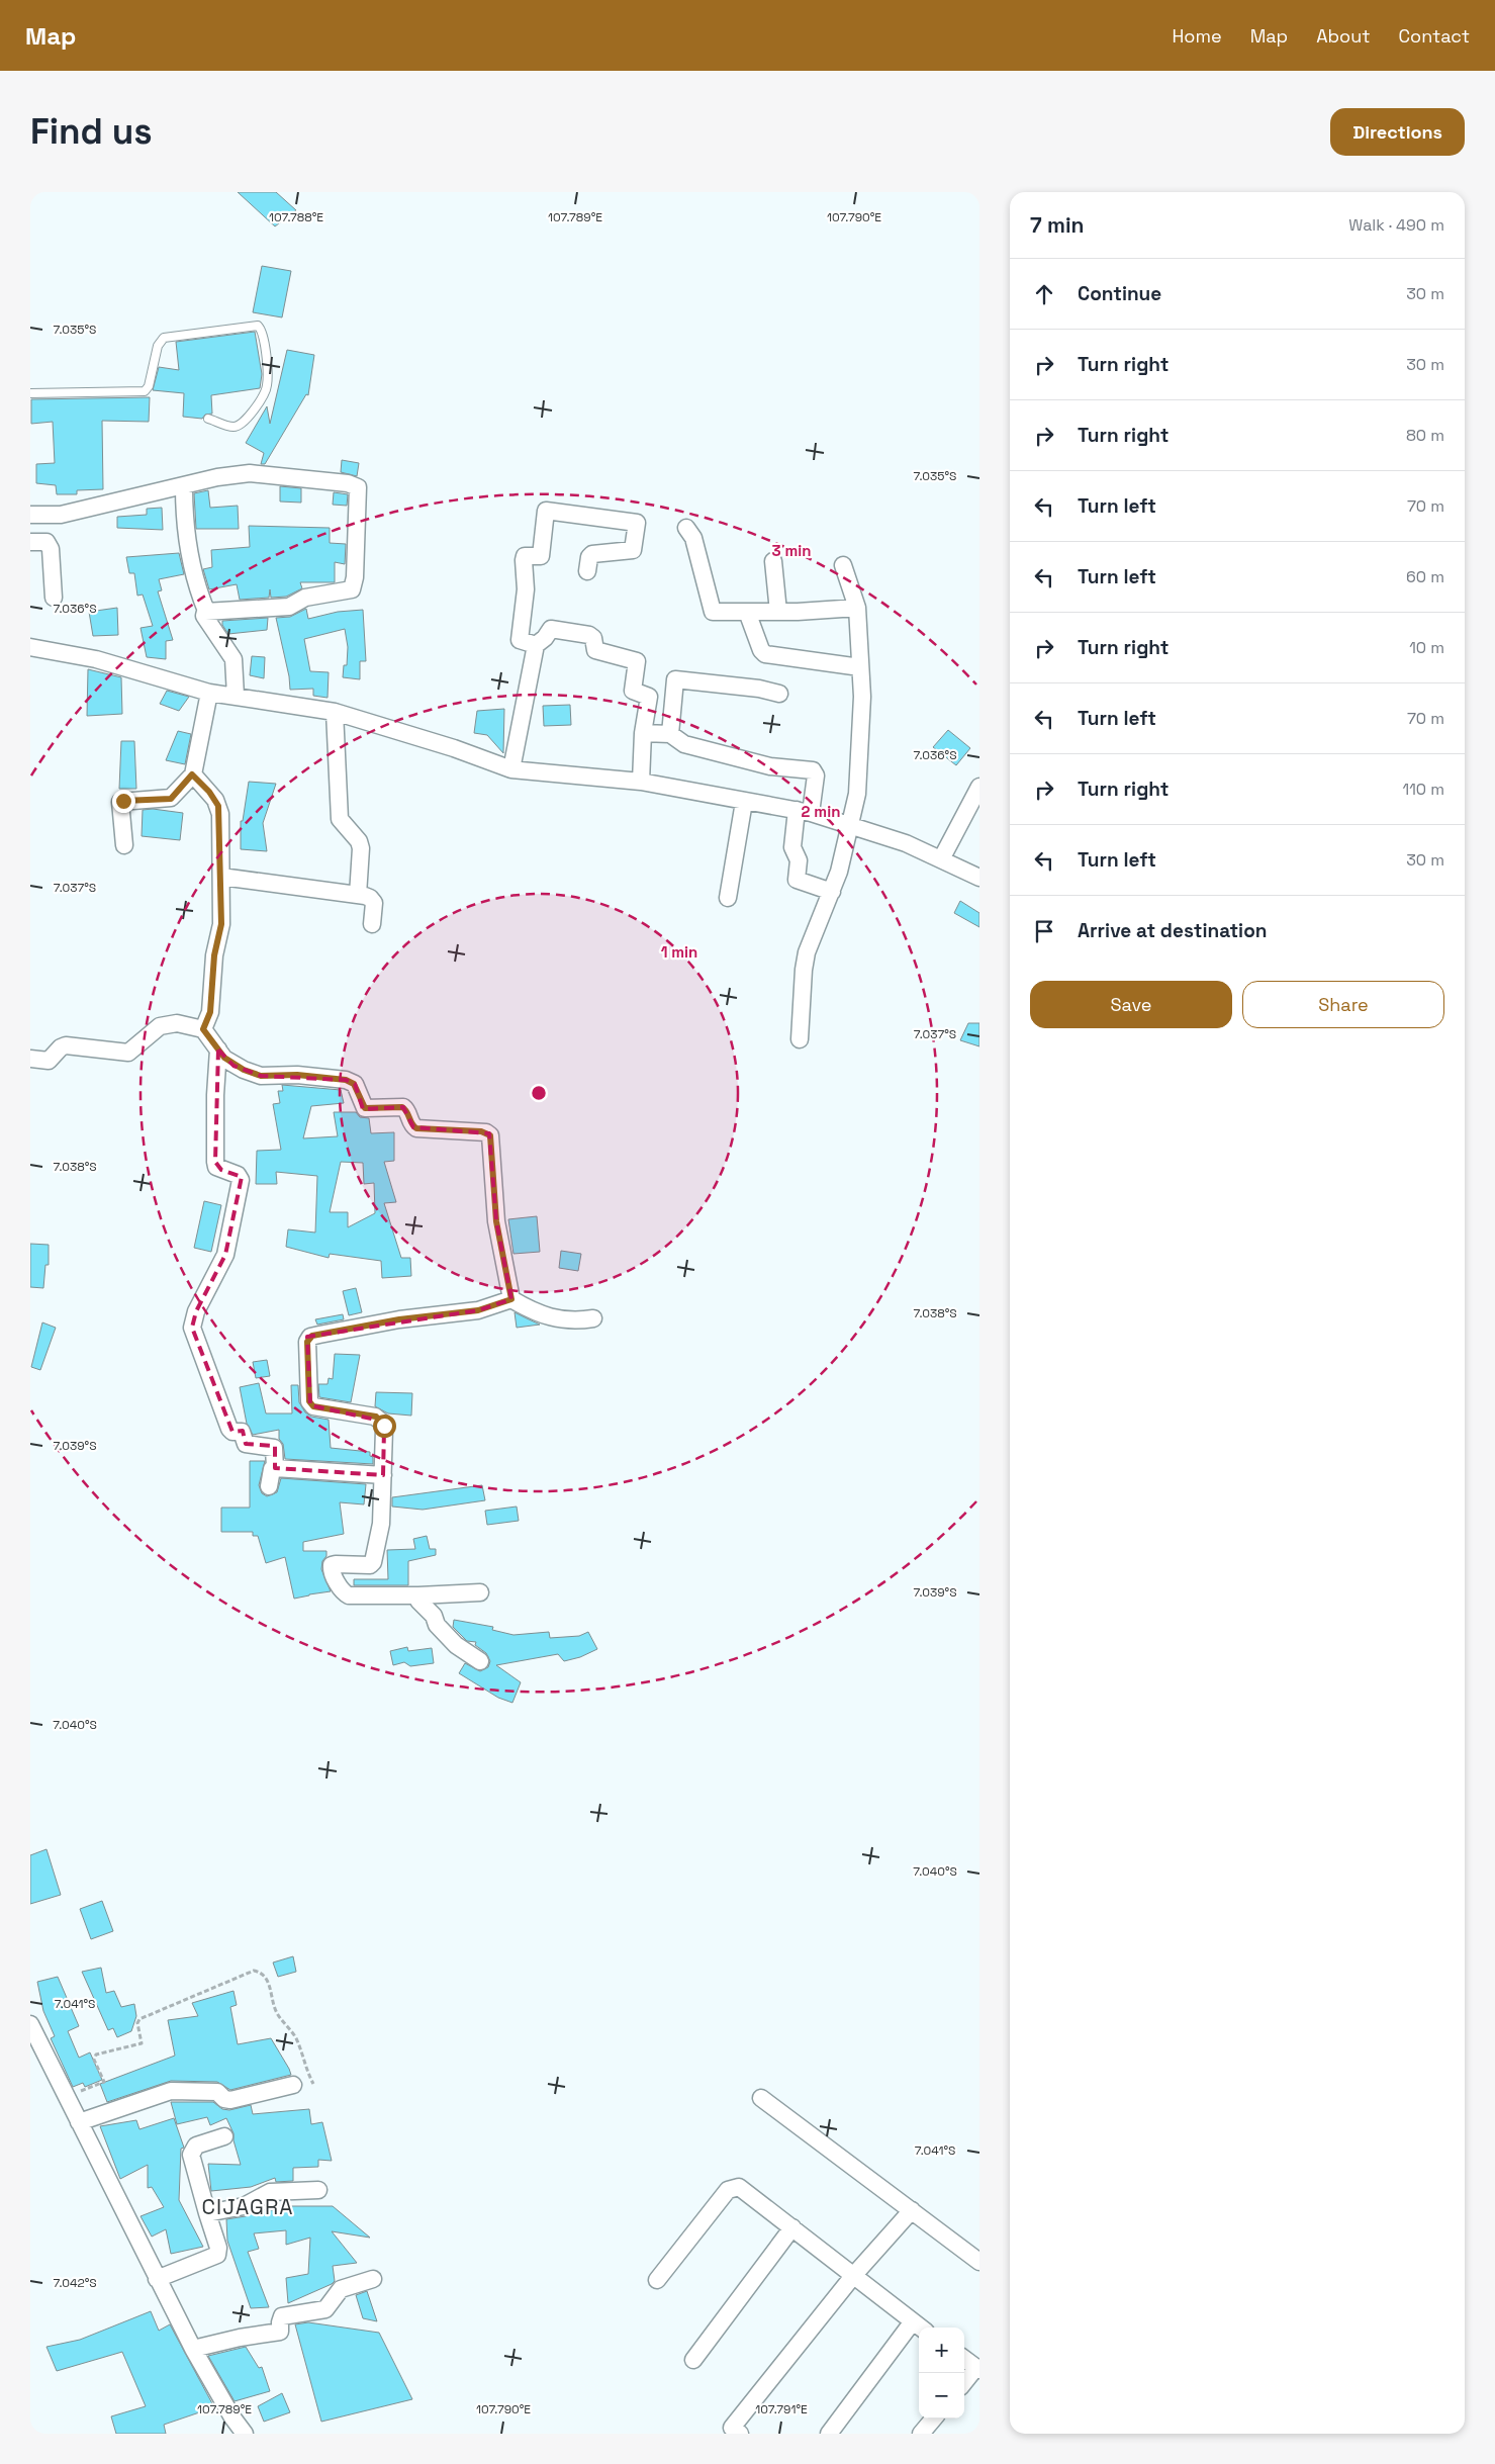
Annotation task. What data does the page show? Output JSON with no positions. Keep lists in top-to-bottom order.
{
  "districts": ["CIJAGRA"],
  "page": {
    "header": "Map",
    "nav": [
      "Home",
      "Map",
      "About",
      "Contact"
    ],
    "buttons": [
      "Directions",
      ["Save", "Share"]
    ],
    "title": "Find us",
    "heading": ["7 min", "Walk · 490 m"],
    "list": [
      ["Continue", "30 m"],
      ["Turn right", "30 m"],
      ["Turn right", "80 m"],
      ["Turn left", "70 m"],
      ["Turn left", "60 m"],
      ["Turn right", "10 m"],
      ["Turn left", "70 m"],
      ["Turn right", "110 m"],
      ["Turn left", "30 m"],
      "Arrive at destination"
    ],
    "map_buttons": ["+", "−"]
  },
  "coordinates": [
    "107.788°E",
    "107.789°E",
    "107.790°E",
    "7.035°S",
    "7.036°S",
    "7.037°S",
    "7.038°S",
    "7.039°S",
    "7.040°S",
    "7.041°S",
    "7.042°S",
    "107.791°E"
  ],
  "rings": ["3 min", "2 min", "1 min"]
}
